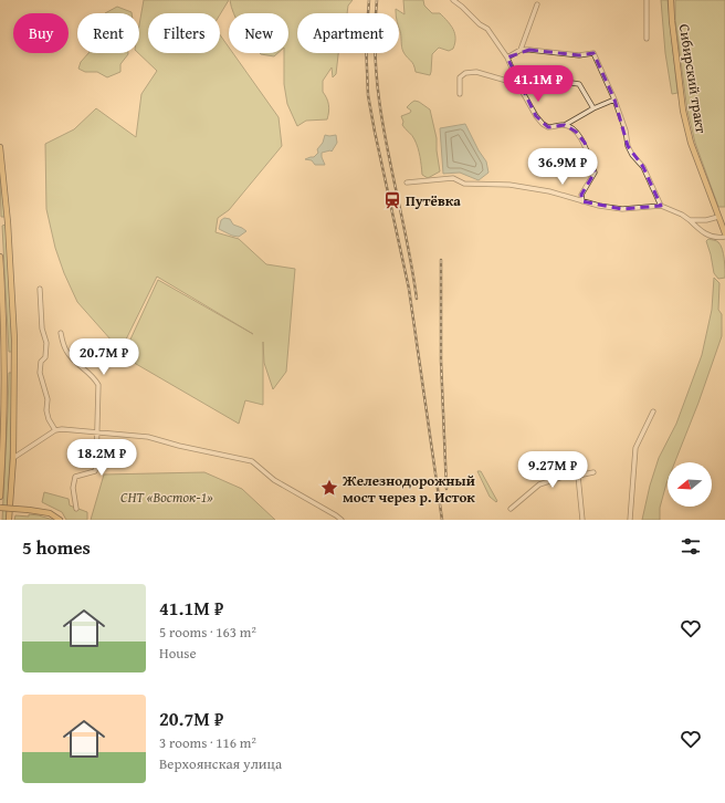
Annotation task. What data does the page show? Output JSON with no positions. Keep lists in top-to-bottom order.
{
  "streets": {
    "main road": ["Сибирский тракт"]
  },
  "parks": ["СНТ «Восток-1»"],
  "places": {
    "station": ["Путёвка"],
    "place": ["Железнодорожный мост через р. Исток"]
  },
  "north": "left",
  "page": {
    "chip": [
      "Buy",
      "Rent",
      "Filters",
      "New",
      "Apartment"
    ],
    "price": [
      "41.1M ₽",
      "36.9M ₽",
      "20.7M ₽",
      "18.2M ₽",
      "9.27M ₽"
    ],
    "heading": "5 homes",
    "list": [
      {
        "name": "41.1M ₽",
        "note": "5 rooms · 163 m² · House"
      },
      {
        "name": "20.7M ₽",
        "note": "3 rooms · 116 m² · Верхоянская улица"
      }
    ]
  }
}
